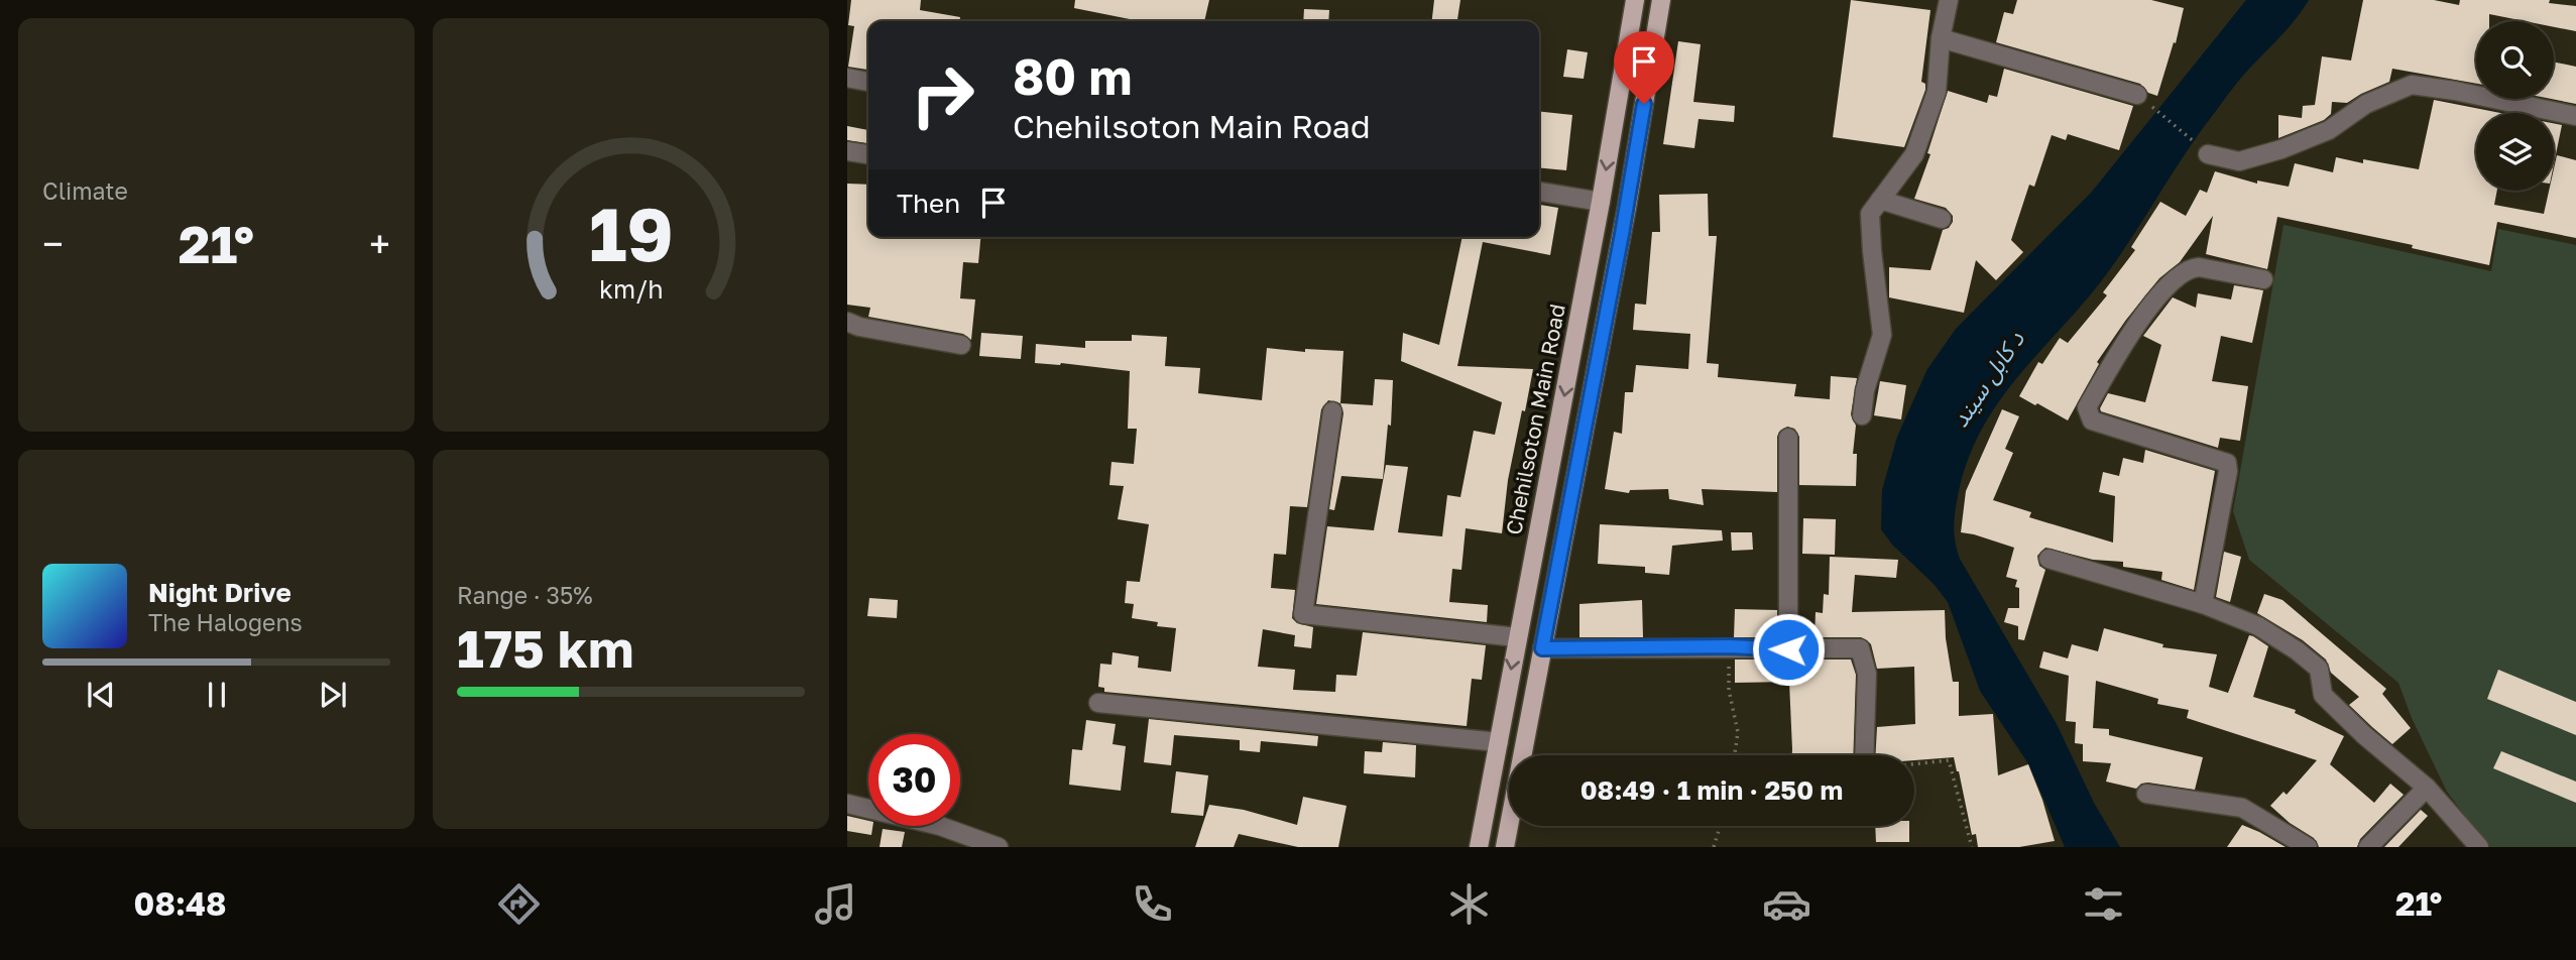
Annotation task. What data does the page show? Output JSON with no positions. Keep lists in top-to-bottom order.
{
  "streets": {
    "main road": ["Chehilsoton Main Road"]
  },
  "water": ["د کابل سيند"],
  "page": {
    "tile": [
      "Climate",
      ["Range · 35%", "175 km"]
    ],
    "turn": ["80 m", "Chehilsoton Main Road"],
    "then": "Then",
    "heat": ["−", "21°", "+"],
    "song": ["Night Drive", "The Halogens"],
    "limit": "30",
    "trip": "08:49 · 1 min · 250 m",
    "tabs": ["08:48", "21°"],
    "gauge": ["19", "km/h"]
  }
}
